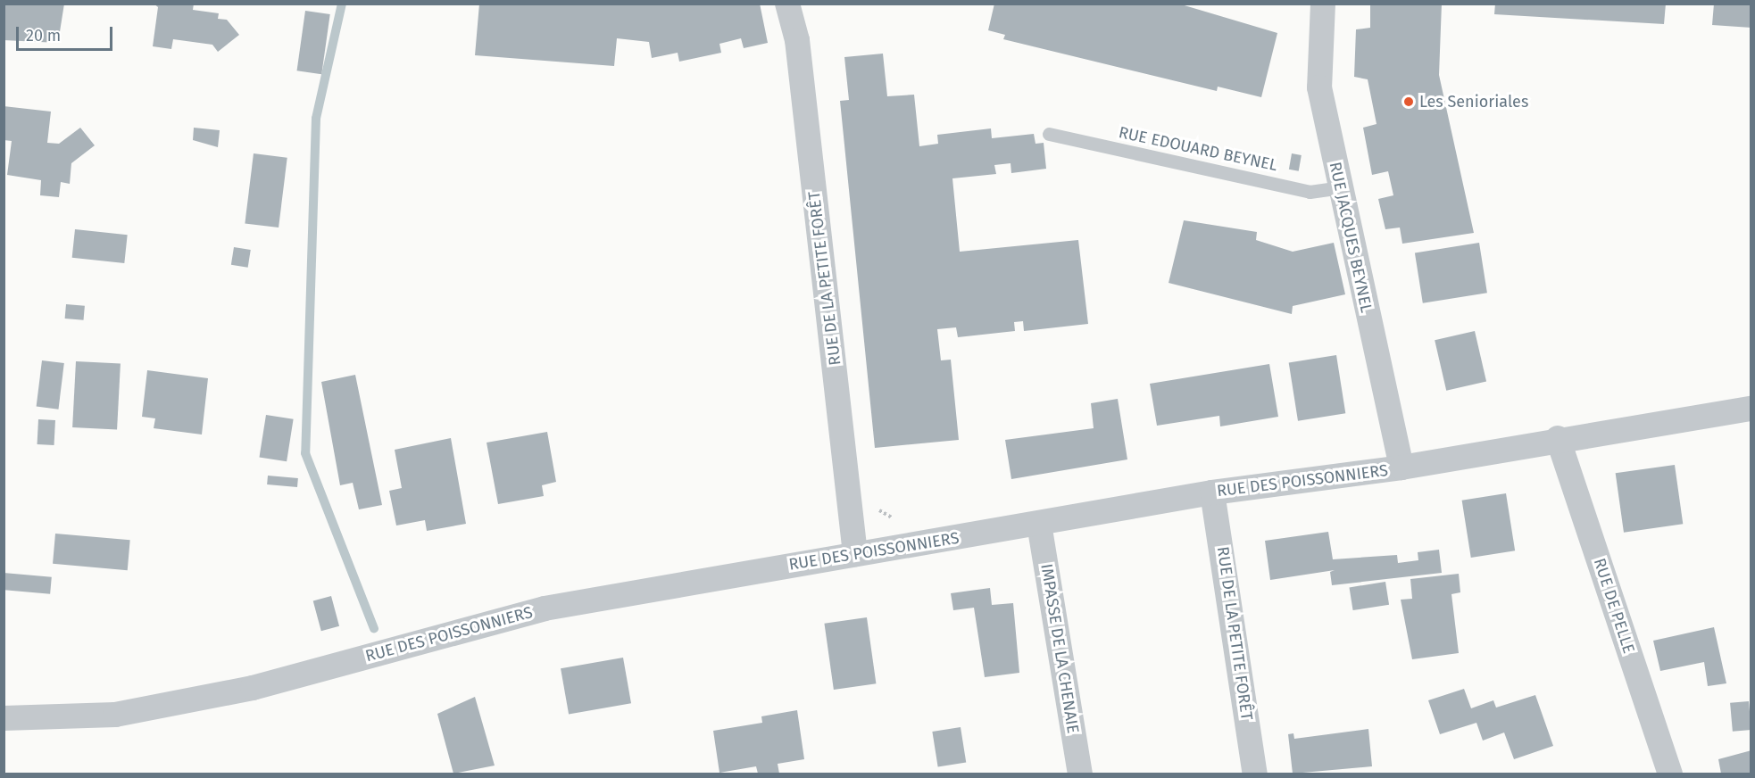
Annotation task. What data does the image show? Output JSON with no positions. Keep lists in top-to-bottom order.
{
  "streets": {
    "street": [
      "RUE JACQUES BEYNEL",
      "RUE DE LA PETITE FORÊT",
      "RUE DES POISSONNIERS",
      "RUE DE PELLE",
      "IMPASSE DE LA CHENAIE"
    ],
    "lane": ["RUE EDOUARD BEYNEL"]
  },
  "crossings": [
    ["RUE EDOUARD BEYNEL", "RUE JACQUES BEYNEL"],
    ["RUE JACQUES BEYNEL", "RUE DES POISSONNIERS"],
    ["RUE DE LA PETITE FORÊT", "RUE DES POISSONNIERS"],
    ["RUE DES POISSONNIERS", "RUE DE PELLE"],
    ["RUE DES POISSONNIERS", "IMPASSE DE LA CHENAIE"]
  ],
  "places": ["Les Senioriales"],
  "scale_bar": "20 m"
}
